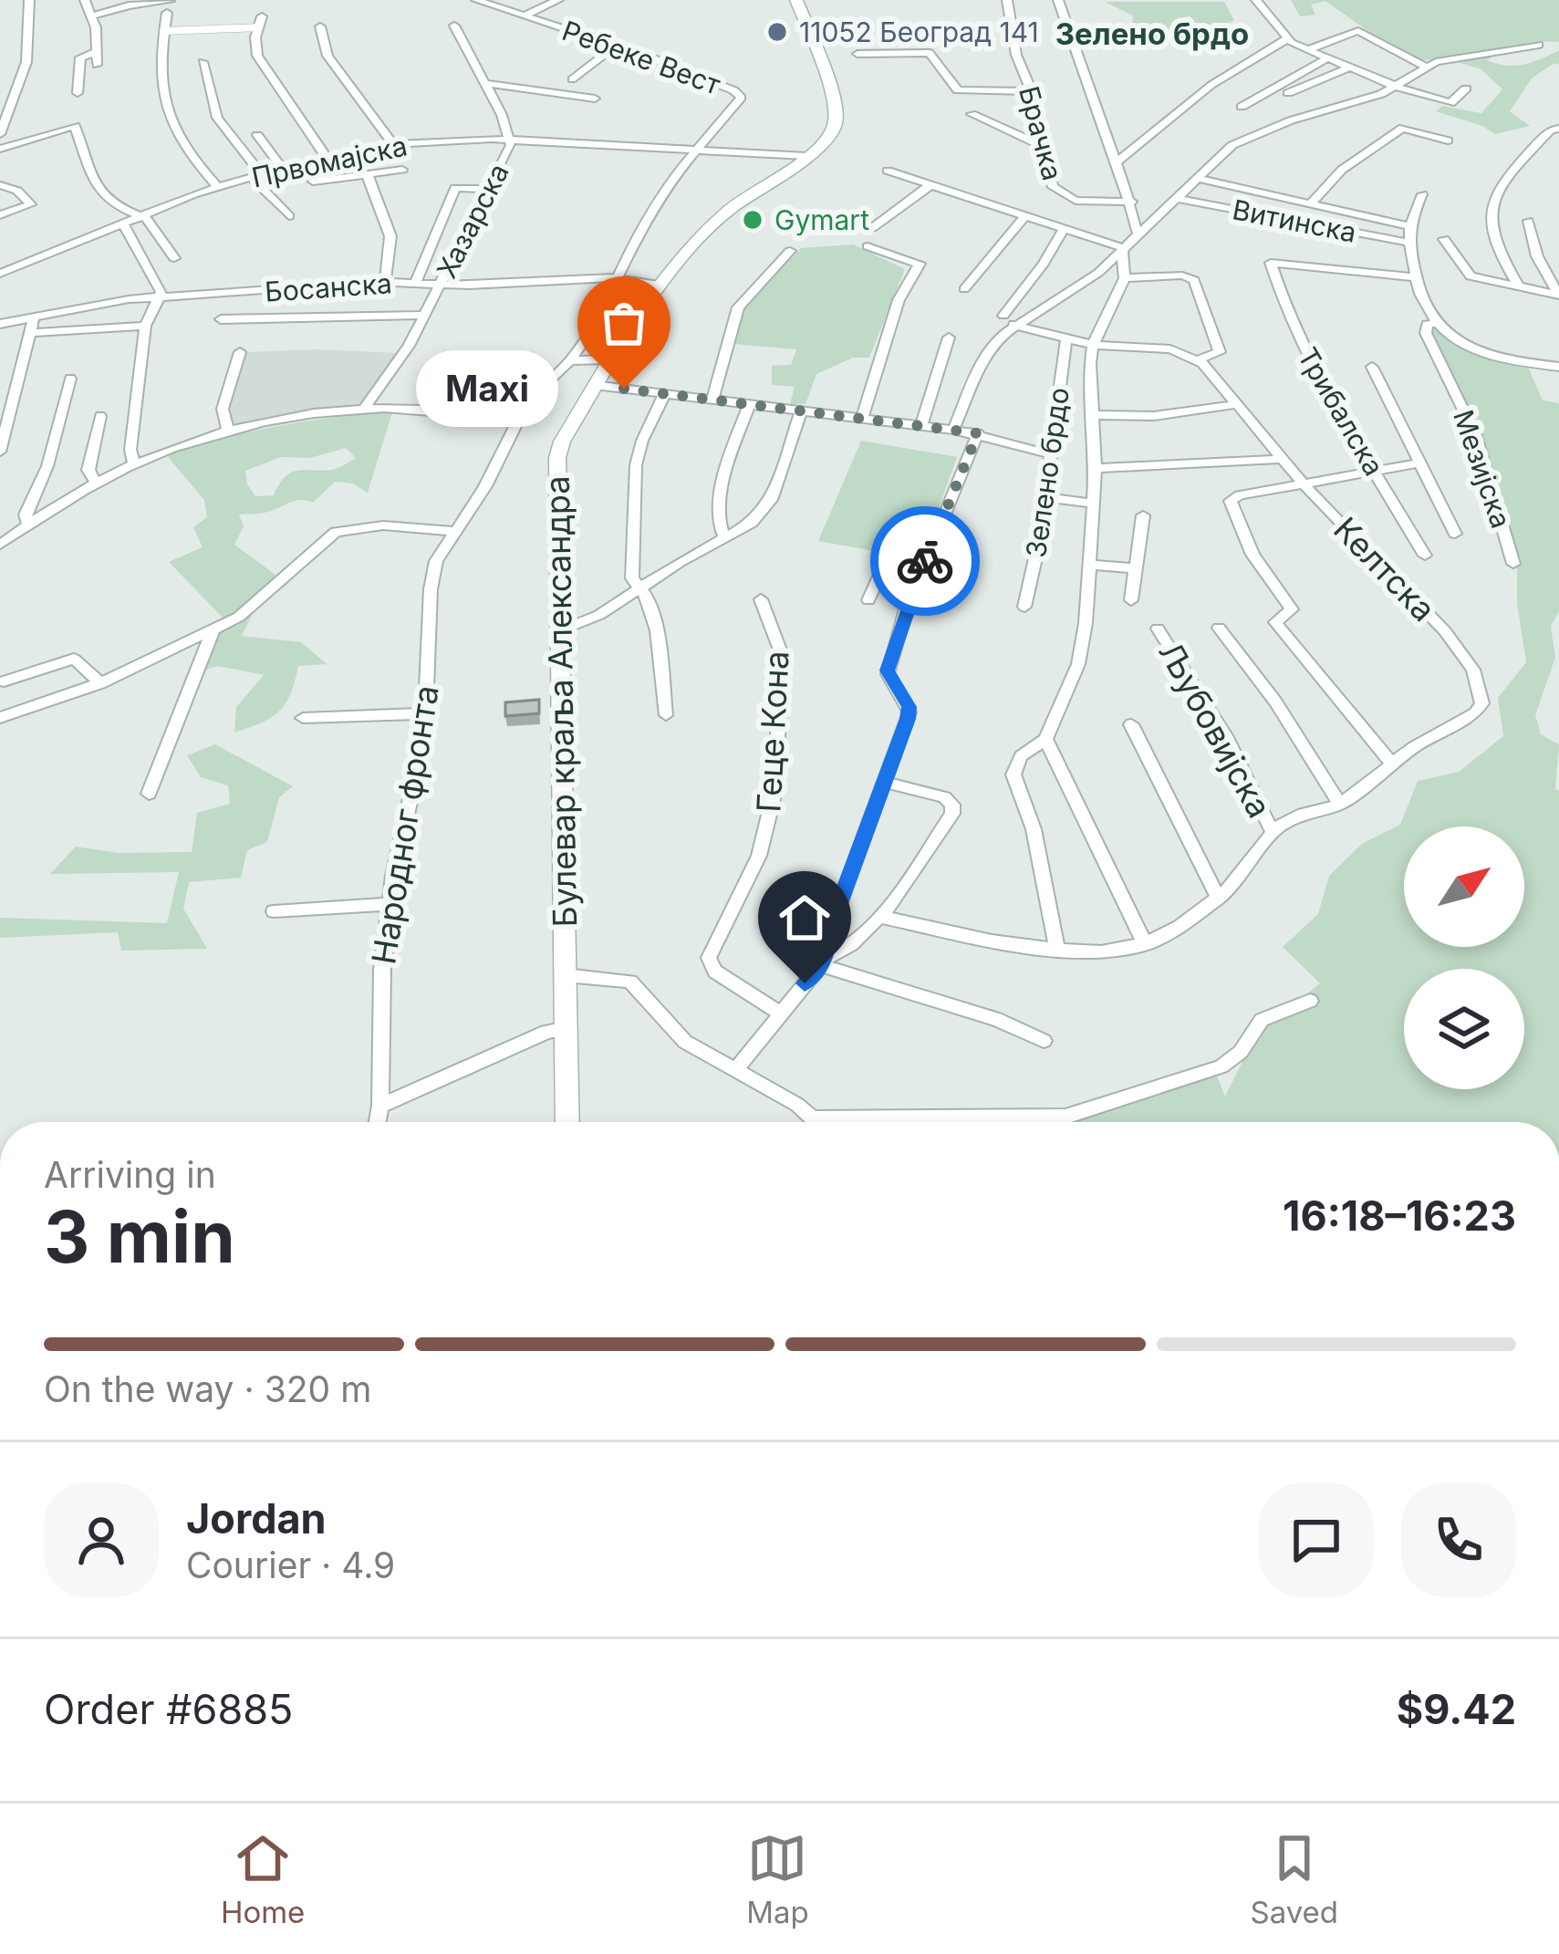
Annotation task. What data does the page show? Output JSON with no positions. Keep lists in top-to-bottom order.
{
  "streets": {
    "main road": ["Булевар краља Александра"],
    "street": [
      "Ребеке Вест",
      "Брачка",
      "Првомајска",
      "Хазарска",
      "Витинска",
      "Босанска",
      "Трибалска",
      "Мезијска",
      "Зелено брдо",
      "Келтска",
      "Љубовијска",
      "Геце Кона",
      "Народног фронта"
    ]
  },
  "crossings": [
    ["Ребеке Вест", "Народног фронта"],
    ["Првомајска", "Хазарска"],
    ["Првомајска", "Булевар краља Александра"],
    ["Првомајска", "Народног фронта"],
    ["Хазарска", "Босанска"],
    ["Босанска", "Булевар краља Александра"],
    ["Босанска", "Народног фронта"]
  ],
  "districts": ["Зелено брдо"],
  "places": ["11052 Београд 141", "Gymart", "Maxi"],
  "north": "top right",
  "page": {
    "bubble": "Maxi",
    "heading": ["3 min", "Arriving in", "16:18–16:23"],
    "panel": [
      "Jordan",
      "Courier · 4.9",
      "Order #6885",
      "$9.42"
    ],
    "bar": "On the way · 320 m",
    "tabs": ["Home", "Map", "Saved"]
  }
}
